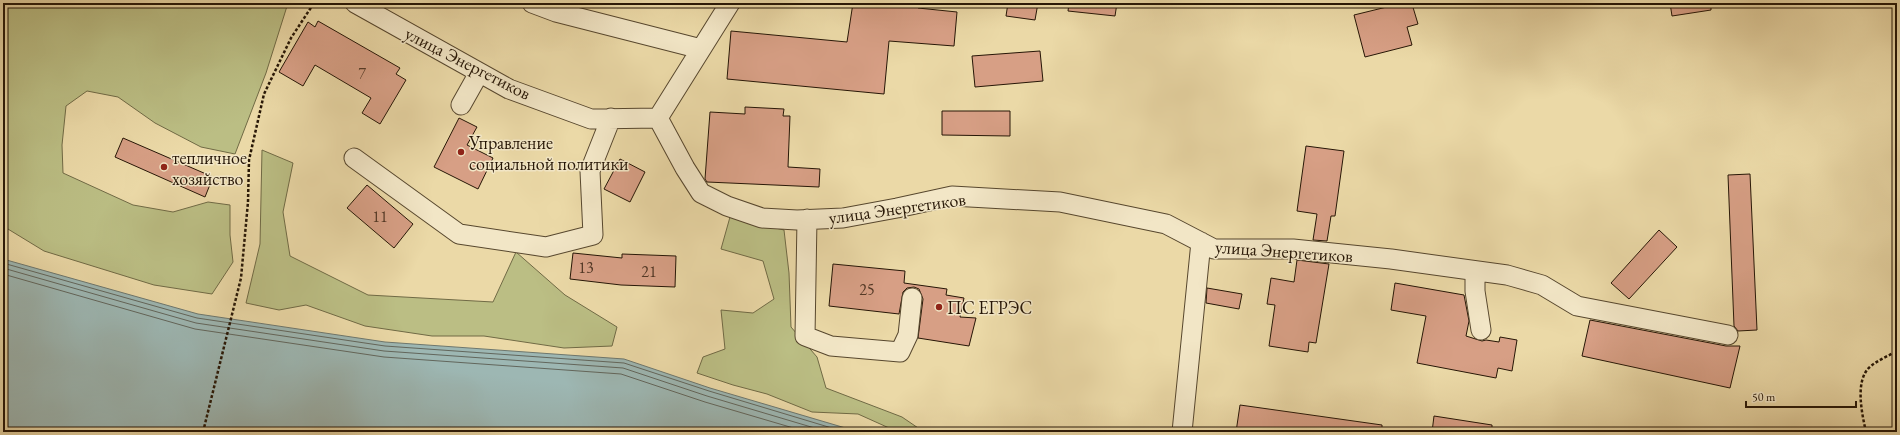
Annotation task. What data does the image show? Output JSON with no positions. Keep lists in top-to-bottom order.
{
  "streets": {
    "street": ["улица Энергетиков"]
  },
  "places": ["Управление социальной политики", "тепличное хозяйство", "ПС ЕГРЭС"],
  "house_numbers": [
    "7",
    "11",
    "13",
    "21",
    "25"
  ],
  "scale_bar": "50 m"
}
